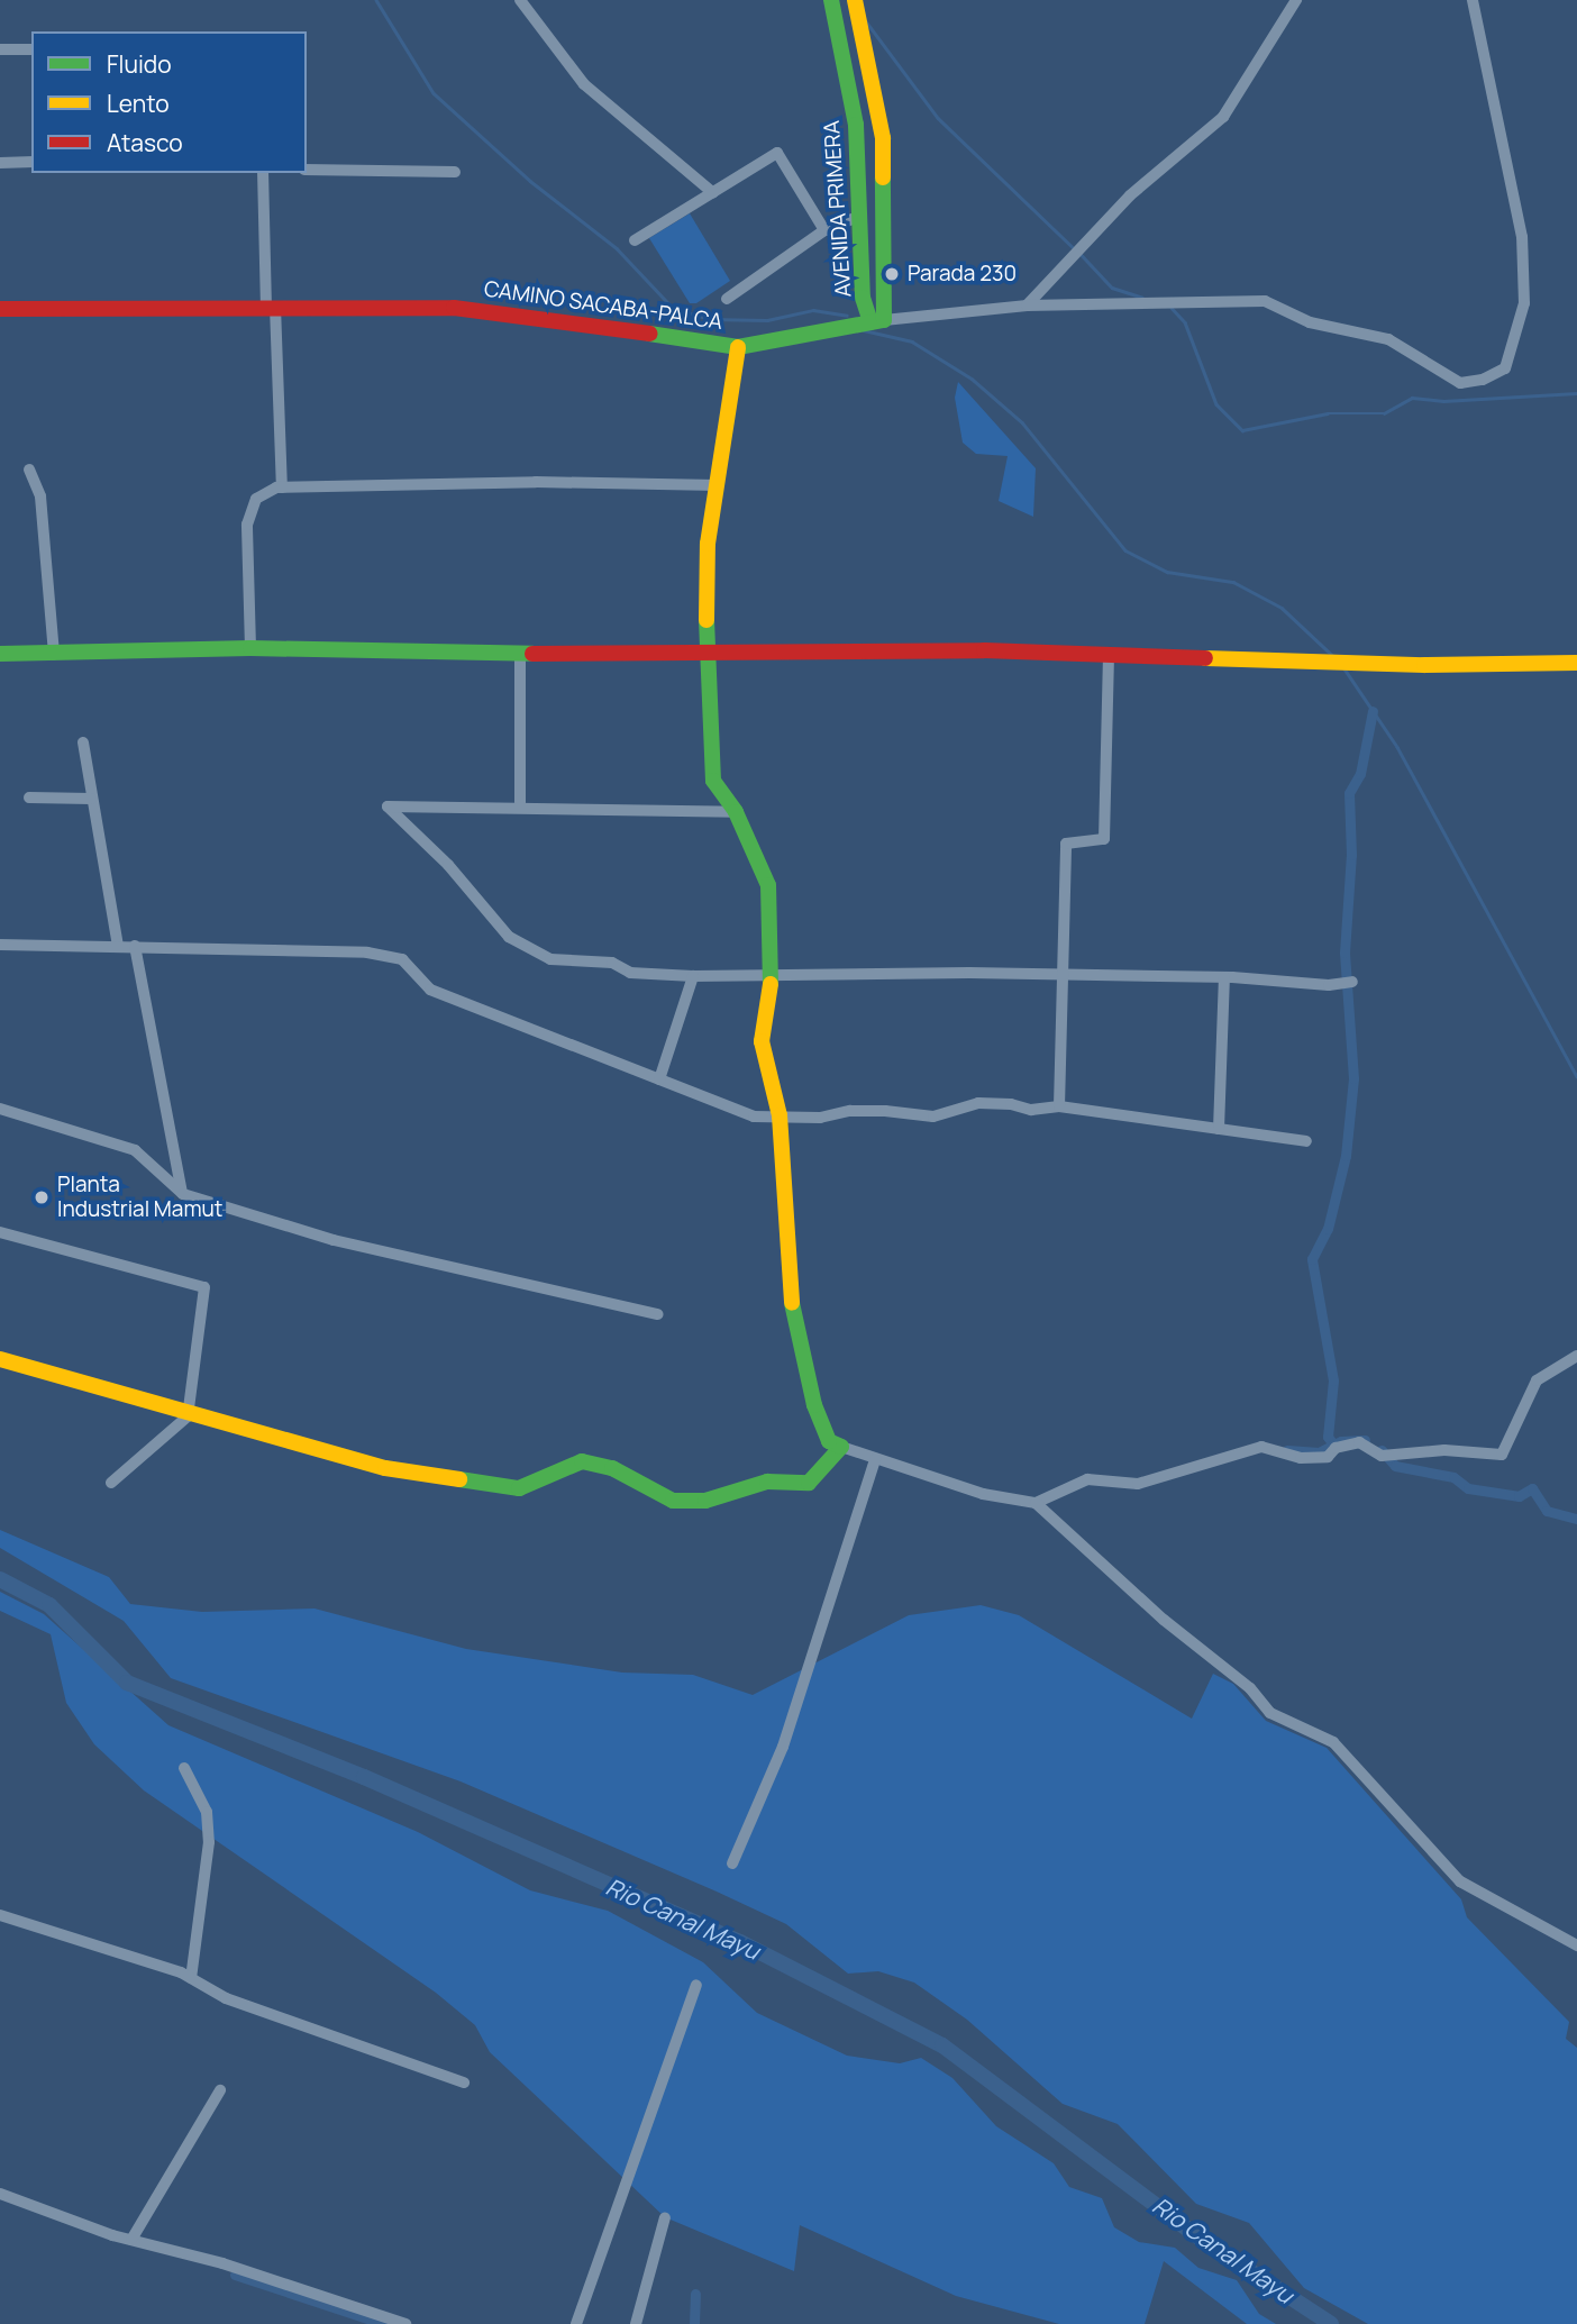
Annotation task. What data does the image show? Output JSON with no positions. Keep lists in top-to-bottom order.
{
  "streets": {
    "street": ["AVENIDA PRIMERA", "CAMINO SACABA-PALCA"]
  },
  "crossings": [
    ["AVENIDA PRIMERA", "CAMINO SACABA-PALCA"]
  ],
  "water": ["Rio Canal Mayu"],
  "places": ["Parada 230", "Planta Industrial Mamut"],
  "legend": ["Fluido", "Lento", "Atasco"]
}
